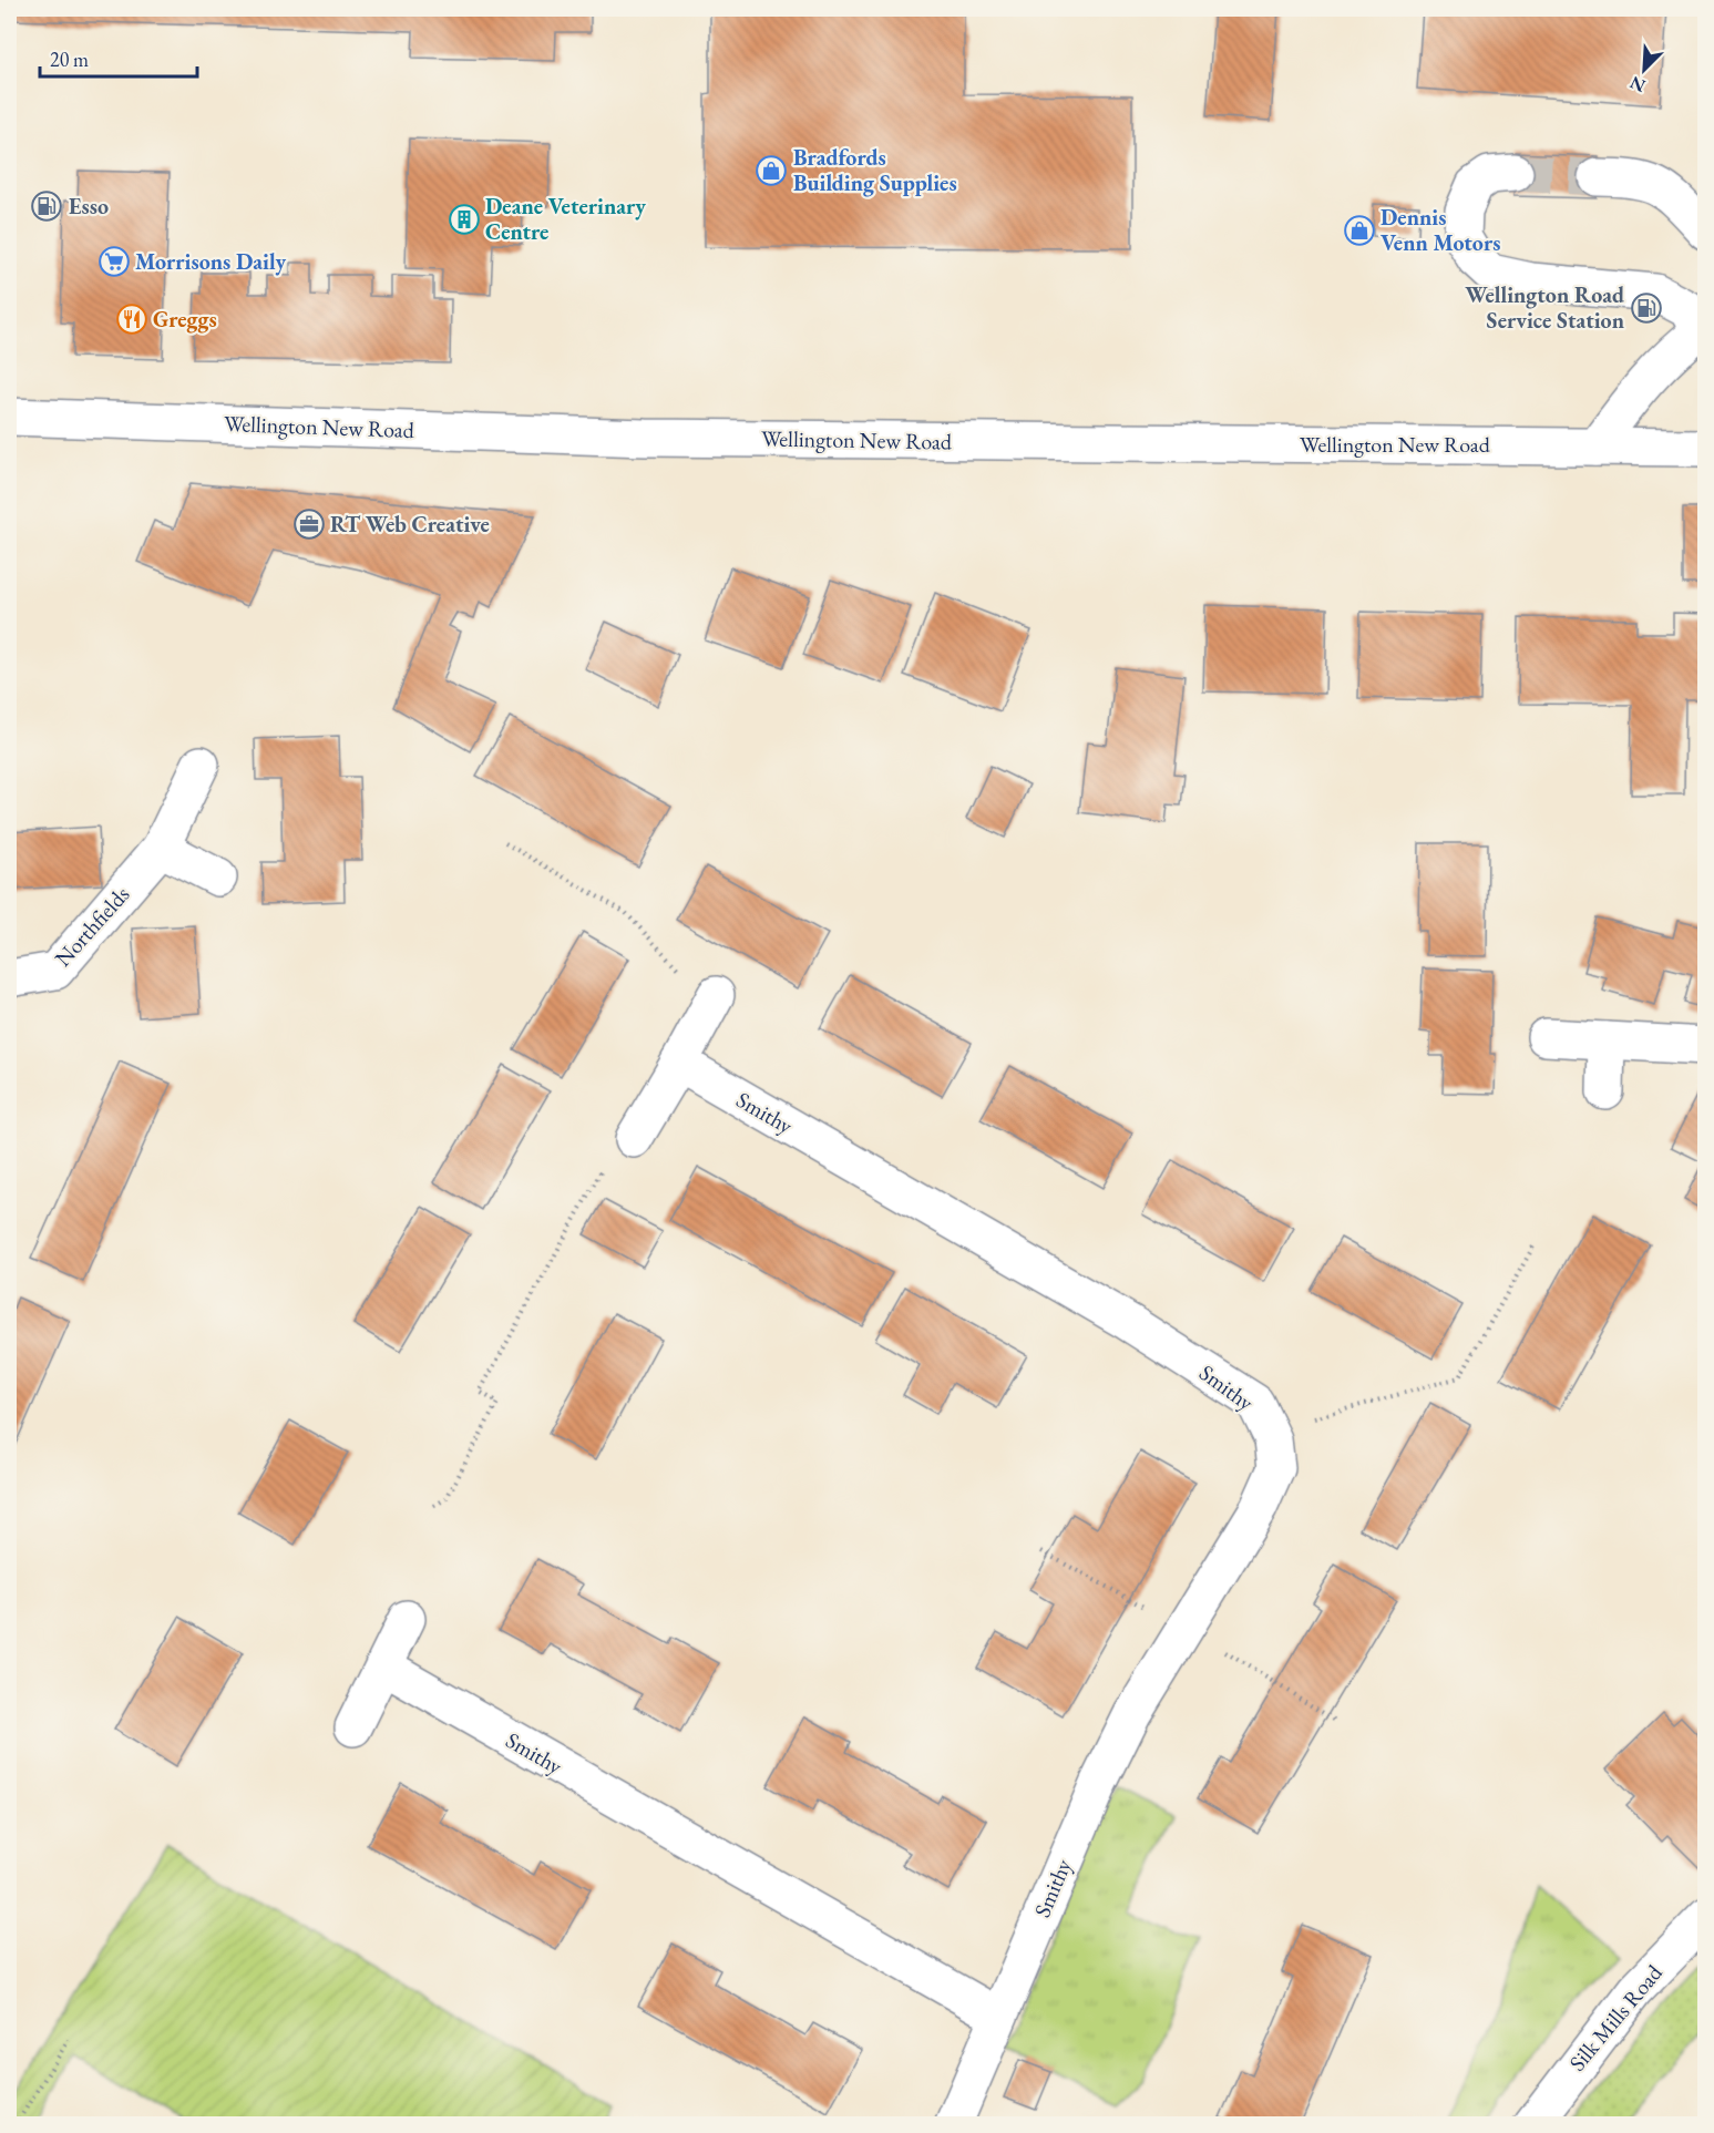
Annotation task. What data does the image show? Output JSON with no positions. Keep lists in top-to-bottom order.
{
  "streets": {
    "street": [
      "Wellington New Road",
      "Northfields",
      "Smithy",
      "Silk Mills Road"
    ]
  },
  "places": {
    "shop": ["Bradfords Building Supplies", "Dennis Venn Motors"],
    "fuel station": ["Esso", "Wellington Road Service Station"],
    "building": ["Deane Veterinary Centre"],
    "supermarket": ["Morrisons Daily"],
    "restaurant": ["Greggs"],
    "office": ["RT Web Creative"]
  },
  "scale_bar": "20 m",
  "north": "bottom left"
}
